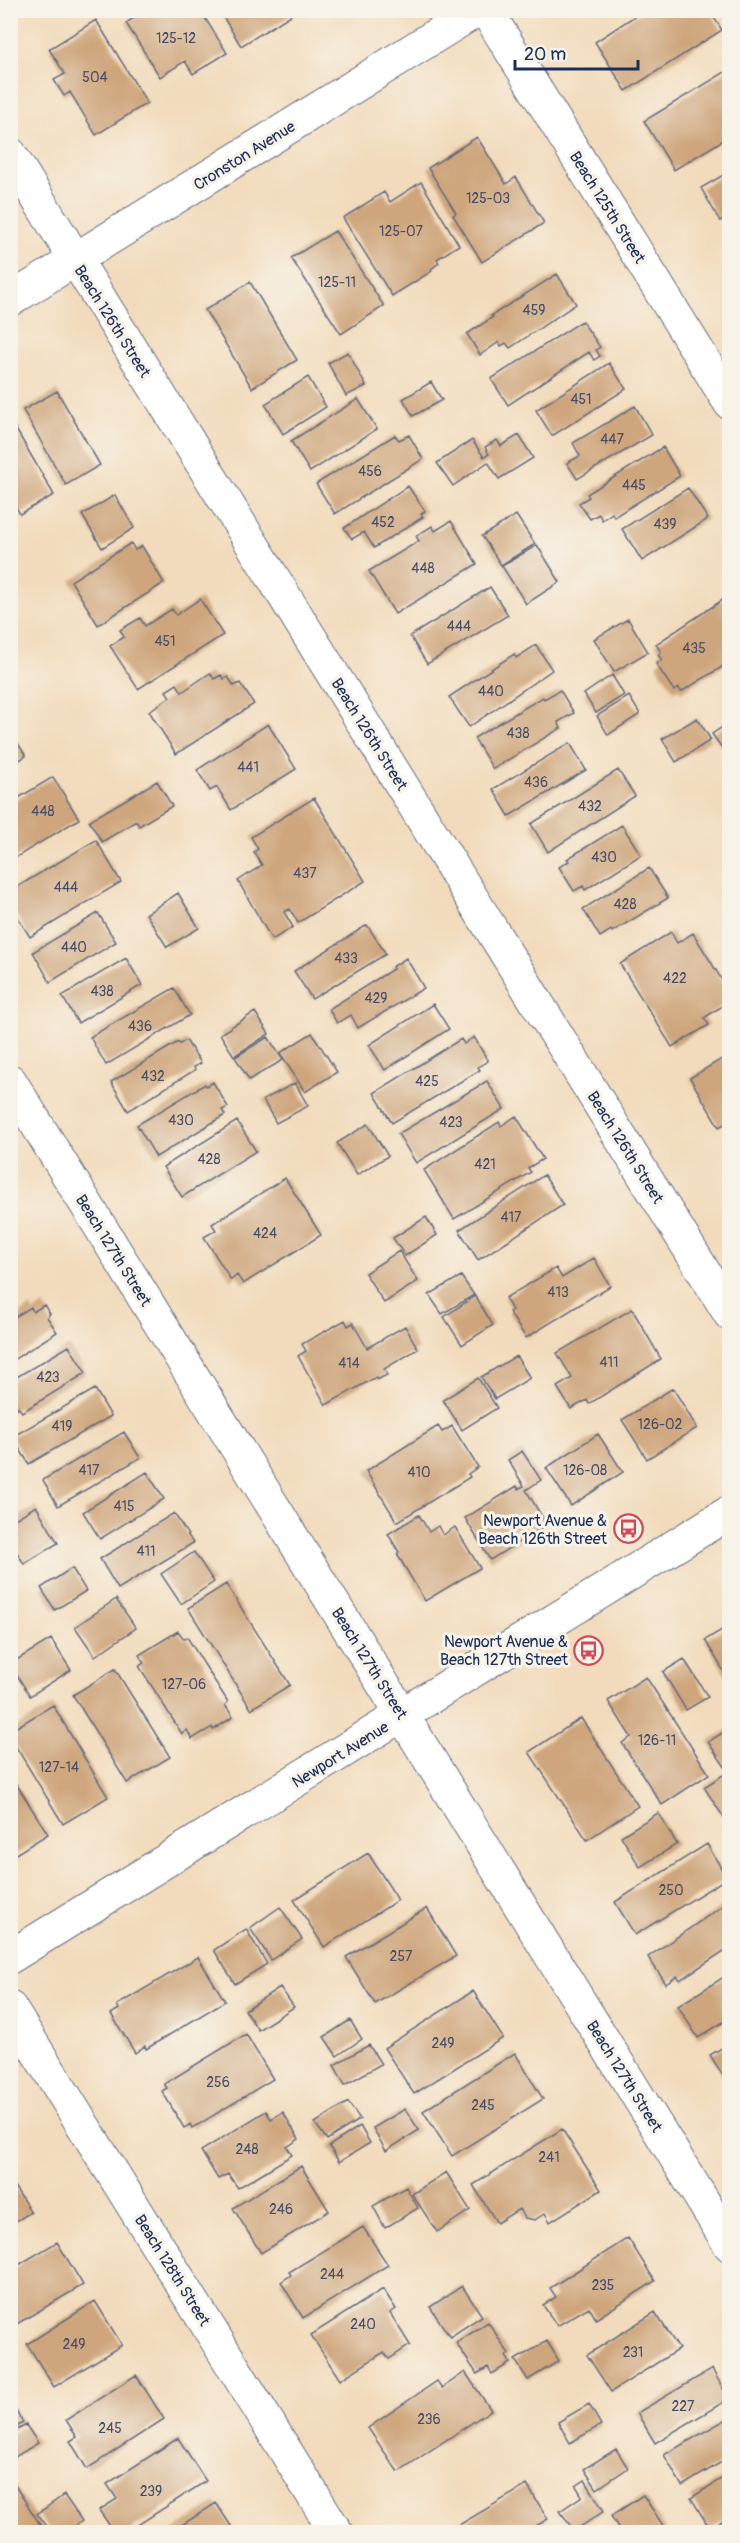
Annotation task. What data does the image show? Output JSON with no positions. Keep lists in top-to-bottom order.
{
  "streets": {
    "street": [
      "Cronston Avenue",
      "Beach 125th Street",
      "Beach 126th Street",
      "Beach 127th Street",
      "Newport Avenue",
      "Beach 128th Street"
    ]
  },
  "crossings": [
    ["Cronston Avenue", "Beach 126th Street"],
    ["Beach 127th Street", "Newport Avenue"]
  ],
  "places": {
    "bus stop": ["Newport Avenue & Beach 126th Street", "Newport Avenue & Beach 127th Street"]
  },
  "house_numbers": [
    "125-12",
    "504",
    "125-03",
    "125-07",
    "125-11",
    "459",
    "451",
    "447",
    "456",
    "445",
    "452",
    "439",
    "448",
    "444",
    "451",
    "435",
    "440",
    "438",
    "441",
    "436",
    "432",
    "448",
    "430",
    "437",
    "444",
    "428",
    "440",
    "433",
    "422",
    "438",
    "429",
    "436",
    "432",
    "425",
    "430",
    "423",
    "428",
    "421",
    "417",
    "424",
    "413",
    "411",
    "414",
    "423",
    "126-02",
    "419",
    "417",
    "126-08",
    "410",
    "415",
    "411",
    "127-06",
    "126-11",
    "127-14",
    "250",
    "257",
    "249",
    "256",
    "245",
    "248",
    "241",
    "246",
    "244",
    "235",
    "240",
    "249",
    "231",
    "227",
    "236",
    "245",
    "239"
  ],
  "scale_bar": "20 m"
}
